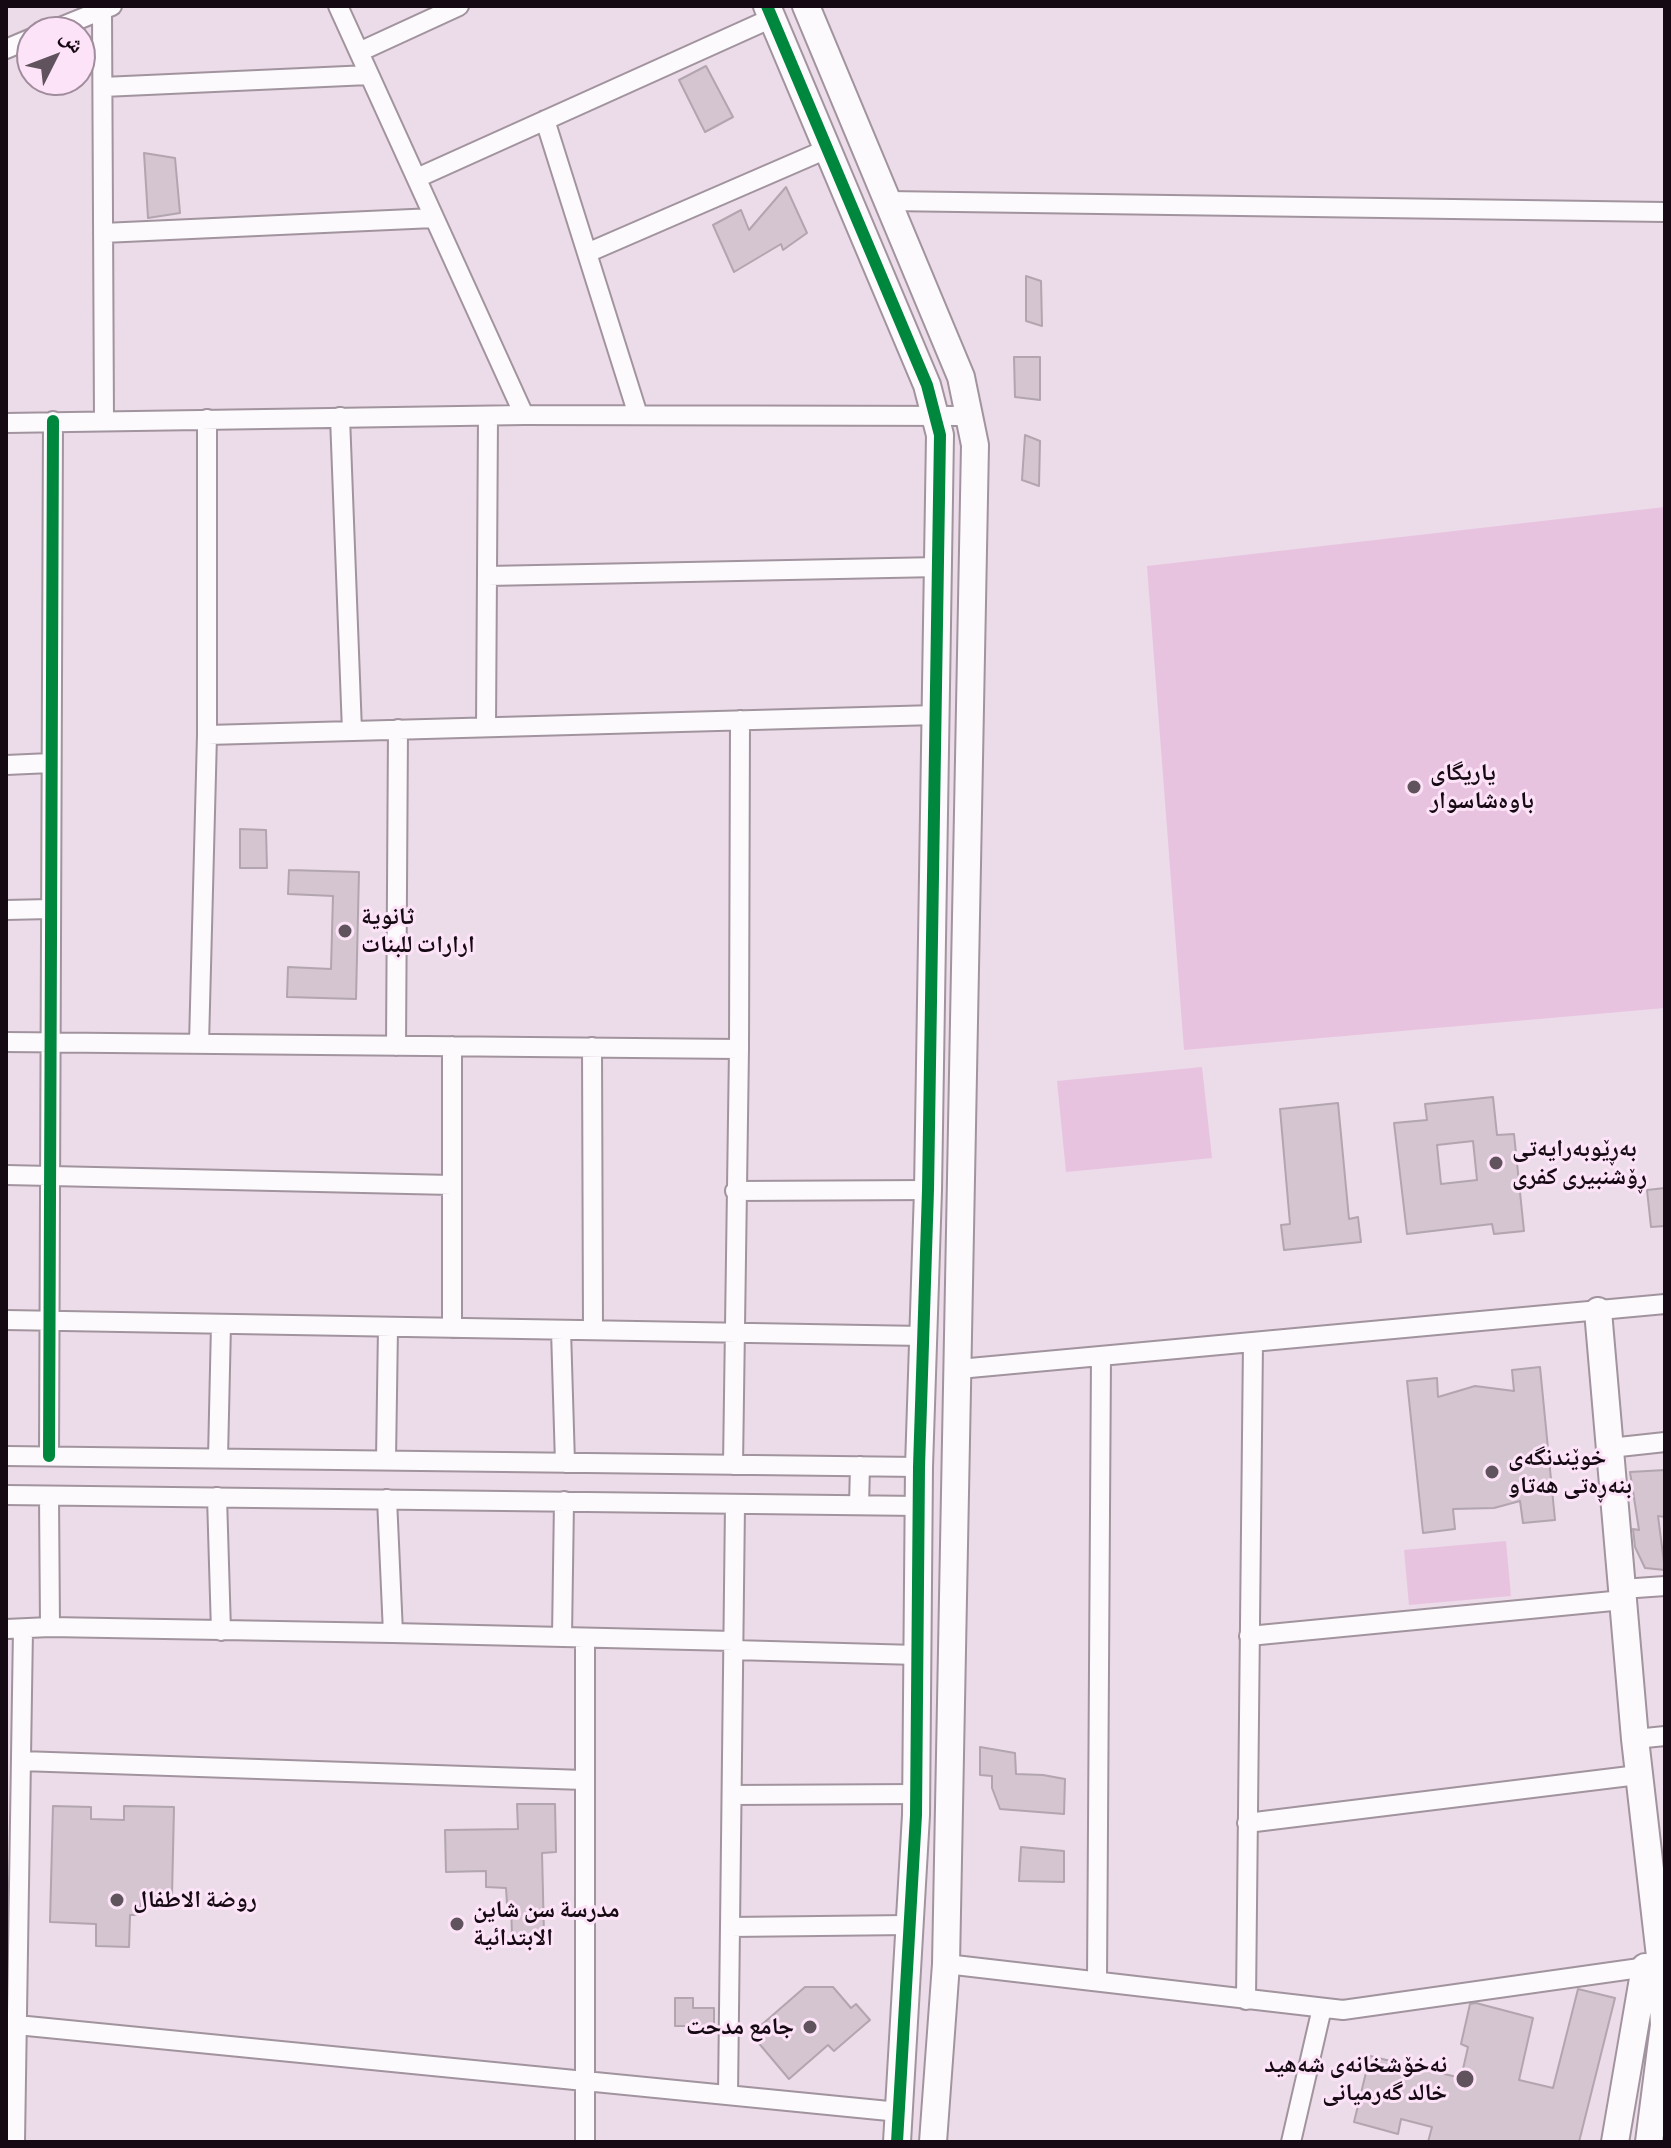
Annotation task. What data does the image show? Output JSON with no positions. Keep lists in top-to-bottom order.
{
  "places": [
    "یاریگای باوەشاسوار",
    "ثانوية ارارات للبنات",
    "بەڕێوبەرایەتی ڕۆشنبیری کفری",
    "خوێندنگەی بنەڕەتی هەتاو",
    "روضة الاطفال",
    "مدرسة سن شاين الابتدائية",
    "جامع مدحت",
    "نەخۆشخانەی شەهید خالد گەرمیانی"
  ],
  "north": "top right"
}
